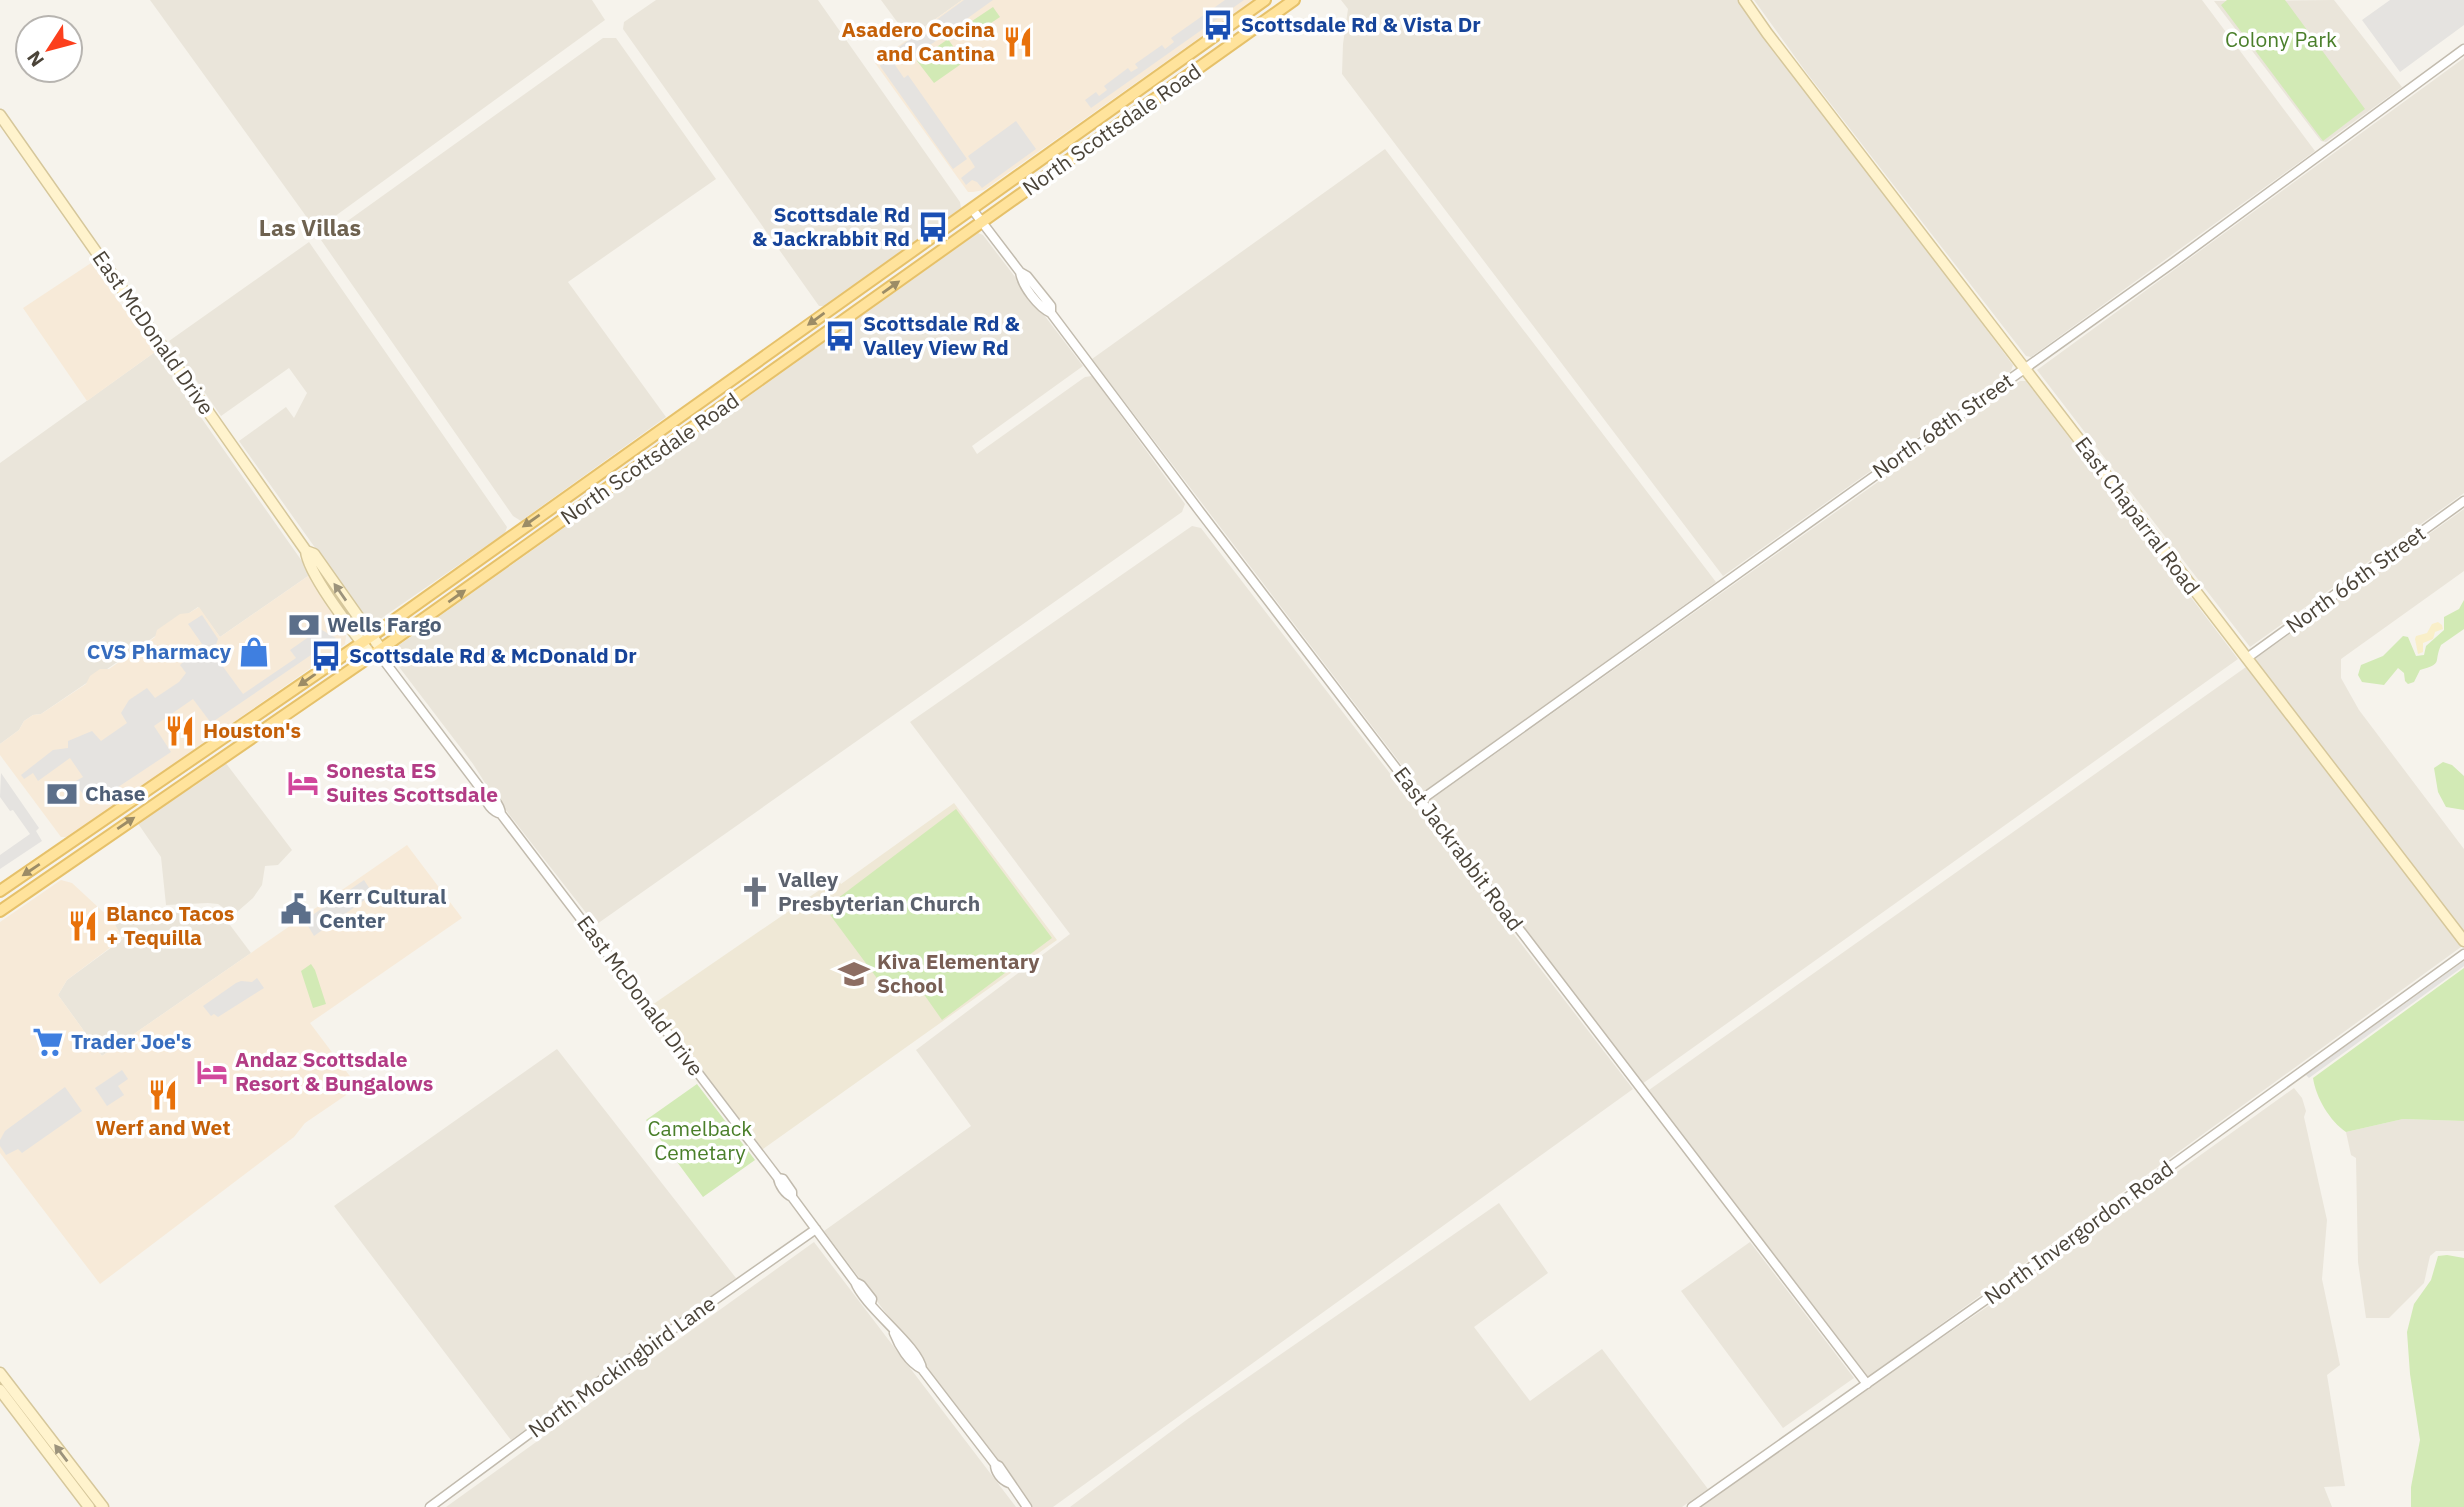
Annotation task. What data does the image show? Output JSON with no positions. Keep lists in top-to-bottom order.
{
  "streets": {
    "main road": ["North Scottsdale Road", "East McDonald Drive", "East Chaparral Road"],
    "street": [
      "North 68th Street",
      "North 66th Street",
      "East Jackrabbit Road",
      "North Invergordon Road",
      "North Mockingbird Lane"
    ]
  },
  "crossings": [
    ["North Scottsdale Road", "East McDonald Drive"],
    ["North Scottsdale Road", "East Jackrabbit Road"],
    ["East McDonald Drive", "North Mockingbird Lane"],
    ["North 68th Street", "East Chaparral Road"],
    ["North 68th Street", "East Jackrabbit Road"],
    ["East Chaparral Road", "North 66th Street"],
    ["East Jackrabbit Road", "North Invergordon Road"]
  ],
  "districts": ["Las Villas"],
  "parks": ["Colony Park", "Camelback Cemetary"],
  "places": {
    "bus stop": [
      "Scottsdale Rd & Vista Dr",
      "Scottsdale Rd & Jackrabbit Rd",
      "Scottsdale Rd & Valley View Rd",
      "Scottsdale Rd & McDonald Dr"
    ],
    "restaurant": [
      "Asadero Cocina and Cantina",
      "Houston's",
      "Blanco Tacos + Tequilla",
      "Werf and Wet"
    ],
    "bank": ["Wells Fargo", "Chase"],
    "shop": ["CVS Pharmacy"],
    "hotel": ["Sonesta ES Suites Scottsdale", "Andaz Scottsdale Resort & Bungalows"],
    "church": ["Valley Presbyterian Church"],
    "public building": ["Kerr Cultural Center"],
    "school or university": ["Kiva Elementary School"],
    "supermarket": ["Trader Joe's"]
  },
  "north": "bottom left"
}
